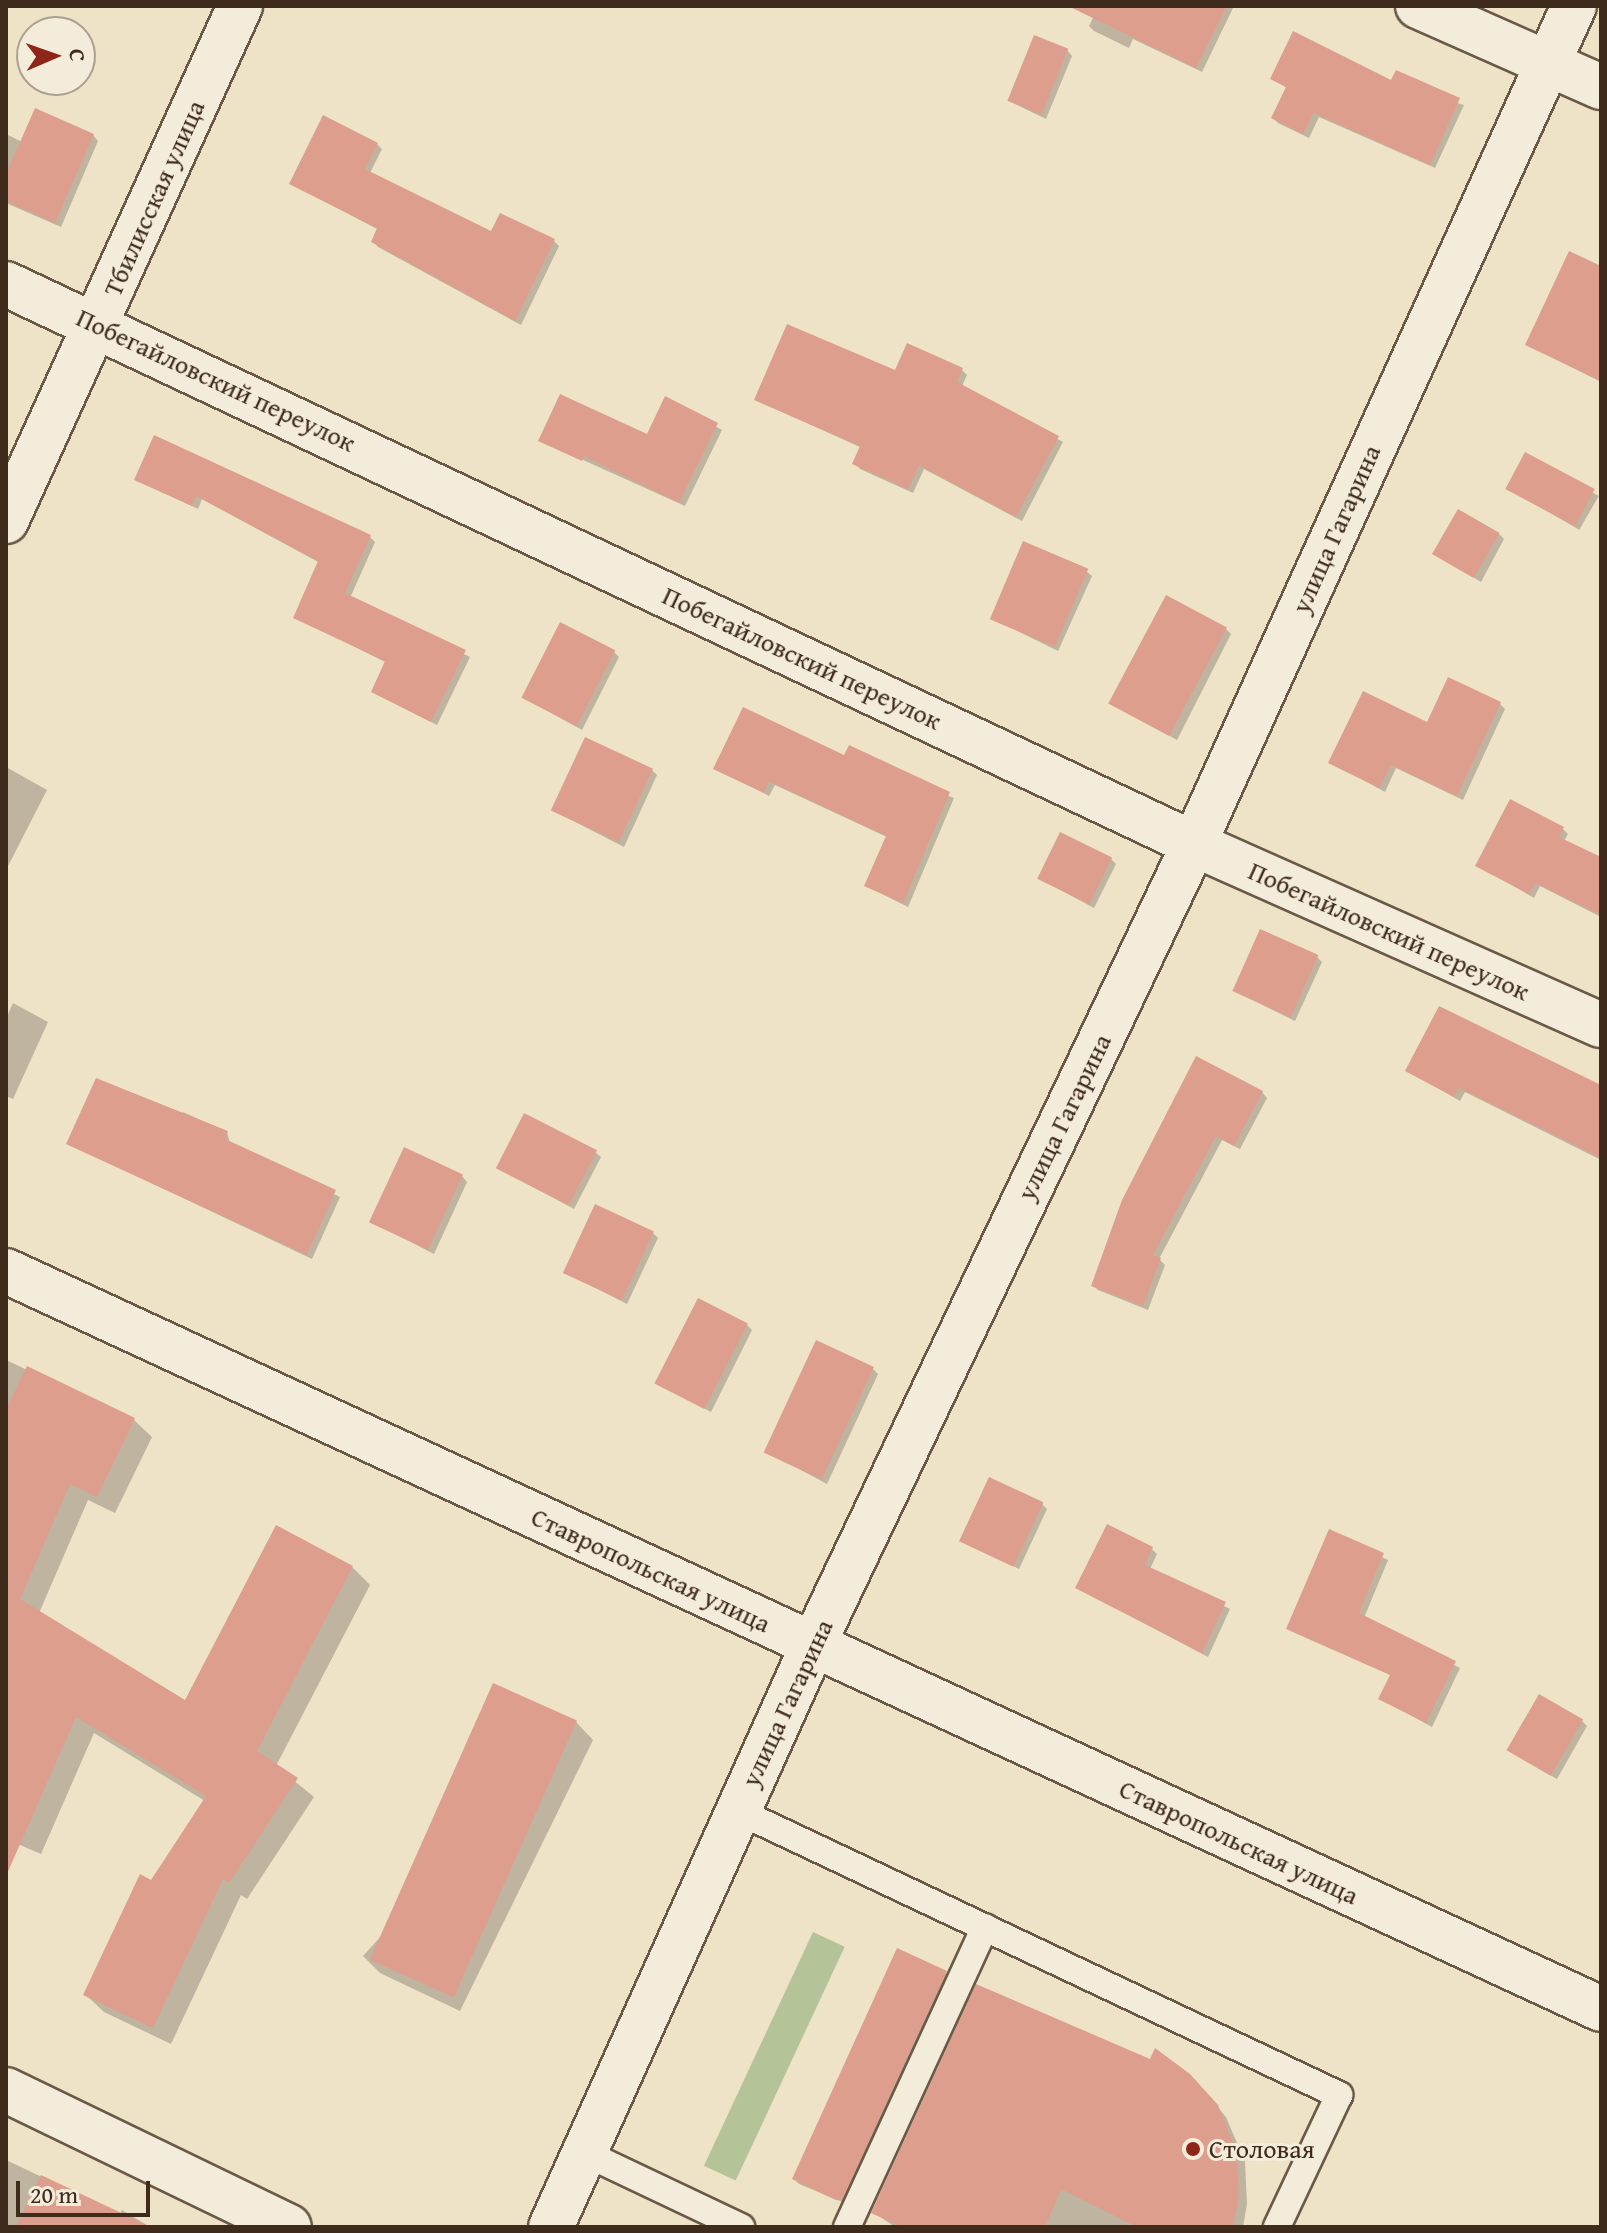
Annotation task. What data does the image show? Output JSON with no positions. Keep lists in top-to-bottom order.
{
  "streets": {
    "street": [
      "Тбилисская улица",
      "Побегайловский переулок",
      "улица Гагарина",
      "Ставропольская улица"
    ]
  },
  "crossings": [
    ["Тбилисская улица", "Побегайловский переулок"],
    ["Побегайловский переулок", "улица Гагарина"],
    ["улица Гагарина", "Ставропольская улица"]
  ],
  "places": ["Столовая"],
  "scale_bar": "20 m",
  "north": "right"
}
